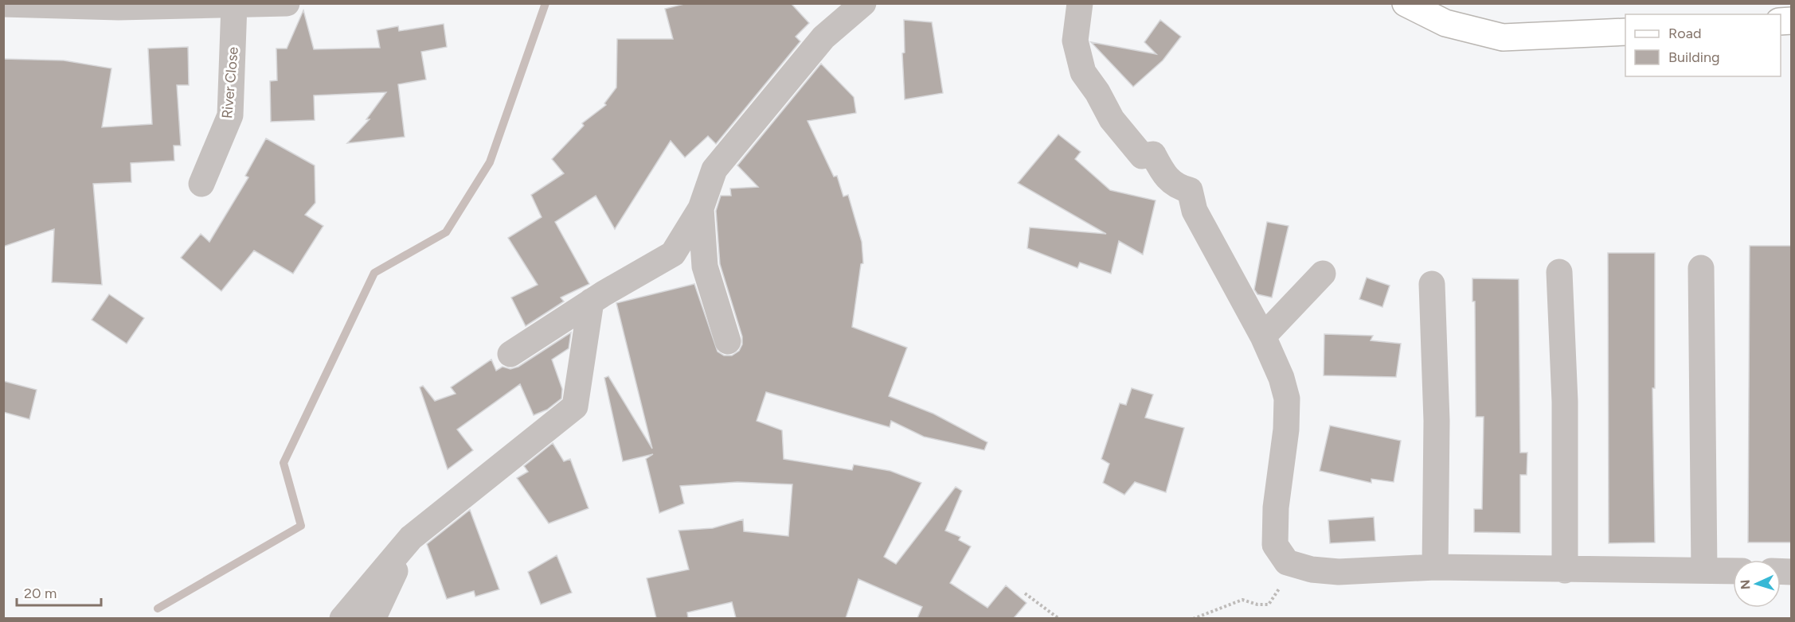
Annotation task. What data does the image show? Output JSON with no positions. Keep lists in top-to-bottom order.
{
  "streets": {
    "street": ["River Close"]
  },
  "legend": ["Road", "Building"],
  "scale_bar": "20 m",
  "north": "left"
}
